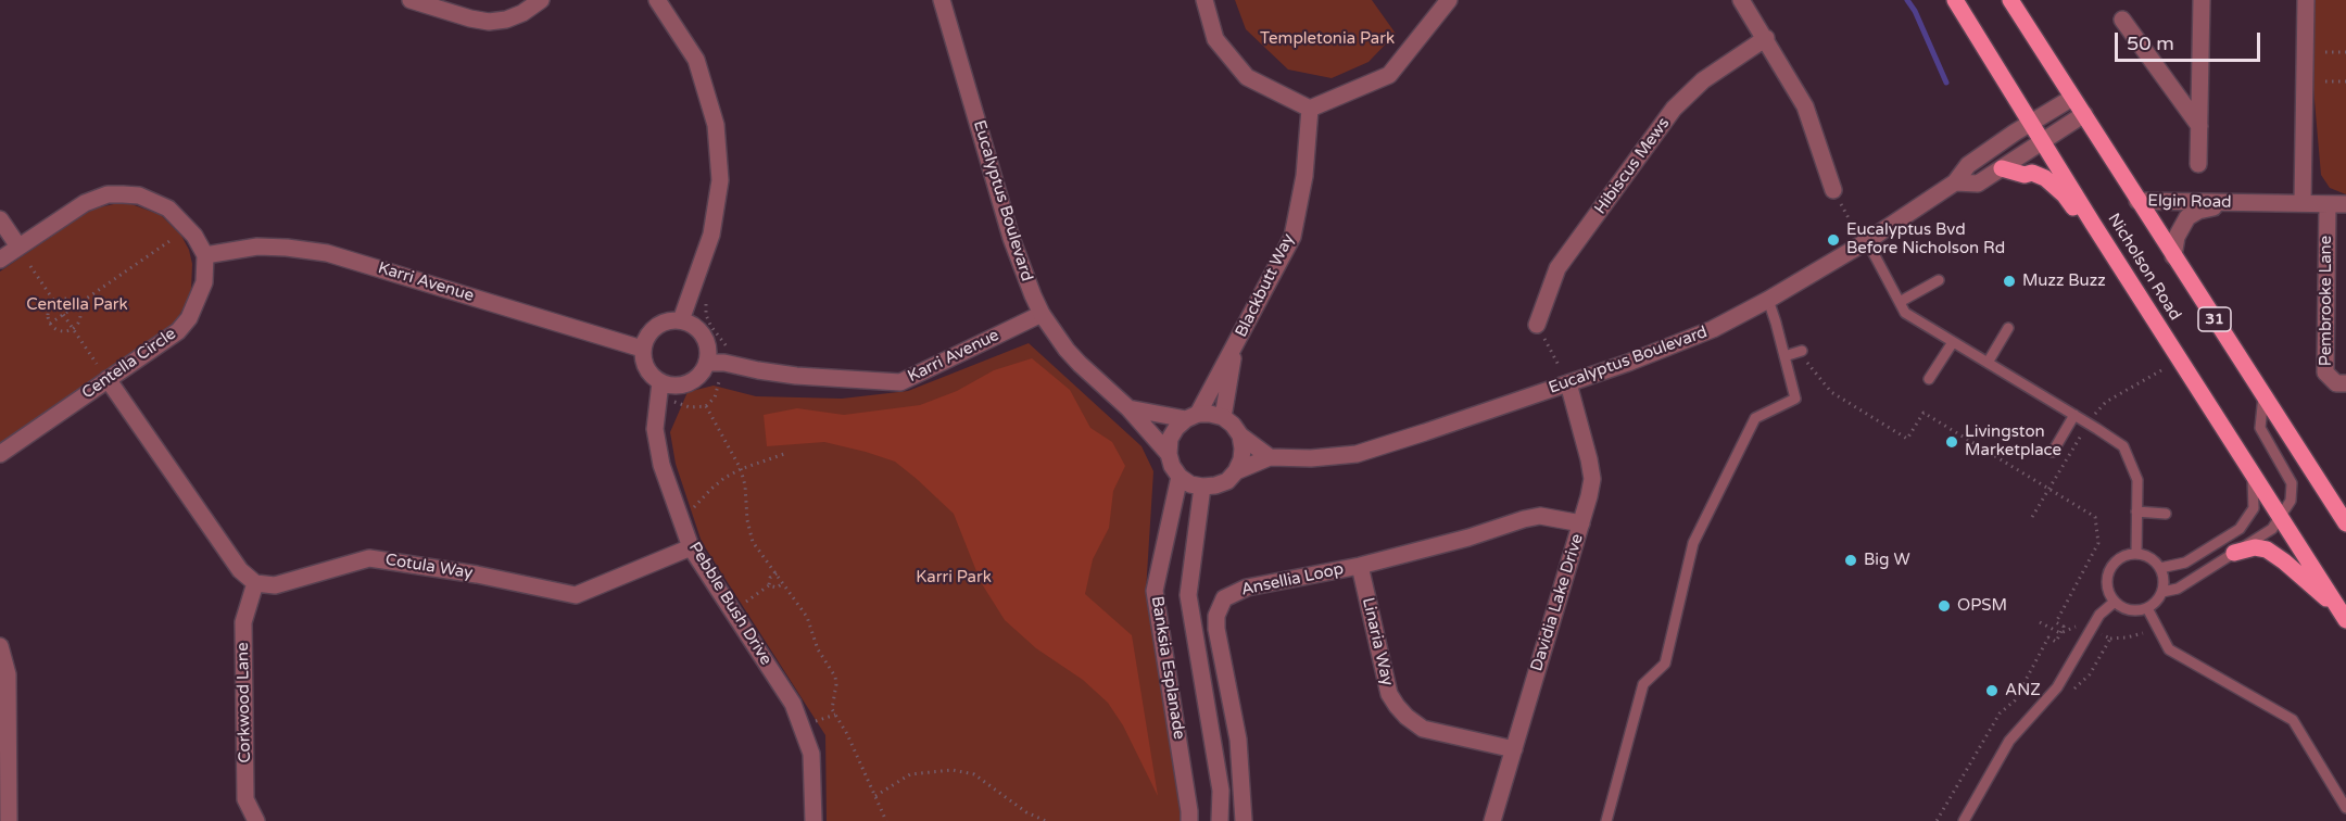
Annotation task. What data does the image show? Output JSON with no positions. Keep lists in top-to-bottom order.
{
  "streets": {
    "main road": ["Nicholson Road", "31"],
    "street": [
      "Hibiscus Mews",
      "Eucalyptus Boulevard",
      "Elgin Road",
      "Karri Avenue",
      "Blackbutt Way",
      "Pembrooke Lane",
      "Centella Circle",
      "Cotula Way",
      "Ansellia Loop",
      "Davidia Lake Drive",
      "Pebble Bush Drive",
      "Linaria Way",
      "Banksia Esplanade",
      "Corkwood Lane"
    ]
  },
  "crossings": [
    ["Eucalyptus Boulevard", "Nicholson Road"],
    ["Eucalyptus Boulevard", "Karri Avenue"],
    ["Eucalyptus Boulevard", "Blackbutt Way"],
    ["Eucalyptus Boulevard", "Davidia Lake Drive"],
    ["Eucalyptus Boulevard", "Banksia Esplanade"],
    ["Elgin Road", "Nicholson Road"],
    ["Elgin Road", "Pembrooke Lane"],
    ["Karri Avenue", "Centella Circle"],
    ["Karri Avenue", "Pebble Bush Drive"],
    ["Blackbutt Way", "Banksia Esplanade"],
    ["Cotula Way", "Pebble Bush Drive"],
    ["Cotula Way", "Corkwood Lane"],
    ["Ansellia Loop", "Davidia Lake Drive"],
    ["Ansellia Loop", "Linaria Way"],
    ["Davidia Lake Drive", "Linaria Way"]
  ],
  "parks": ["Templetonia Park", "Centella Park", "Karri Park"],
  "places": [
    "Eucalyptus Bvd Before Nicholson Rd",
    "Muzz Buzz",
    "Livingston Marketplace",
    "Big W",
    "OPSM",
    "ANZ"
  ],
  "scale_bar": "50 m"
}
